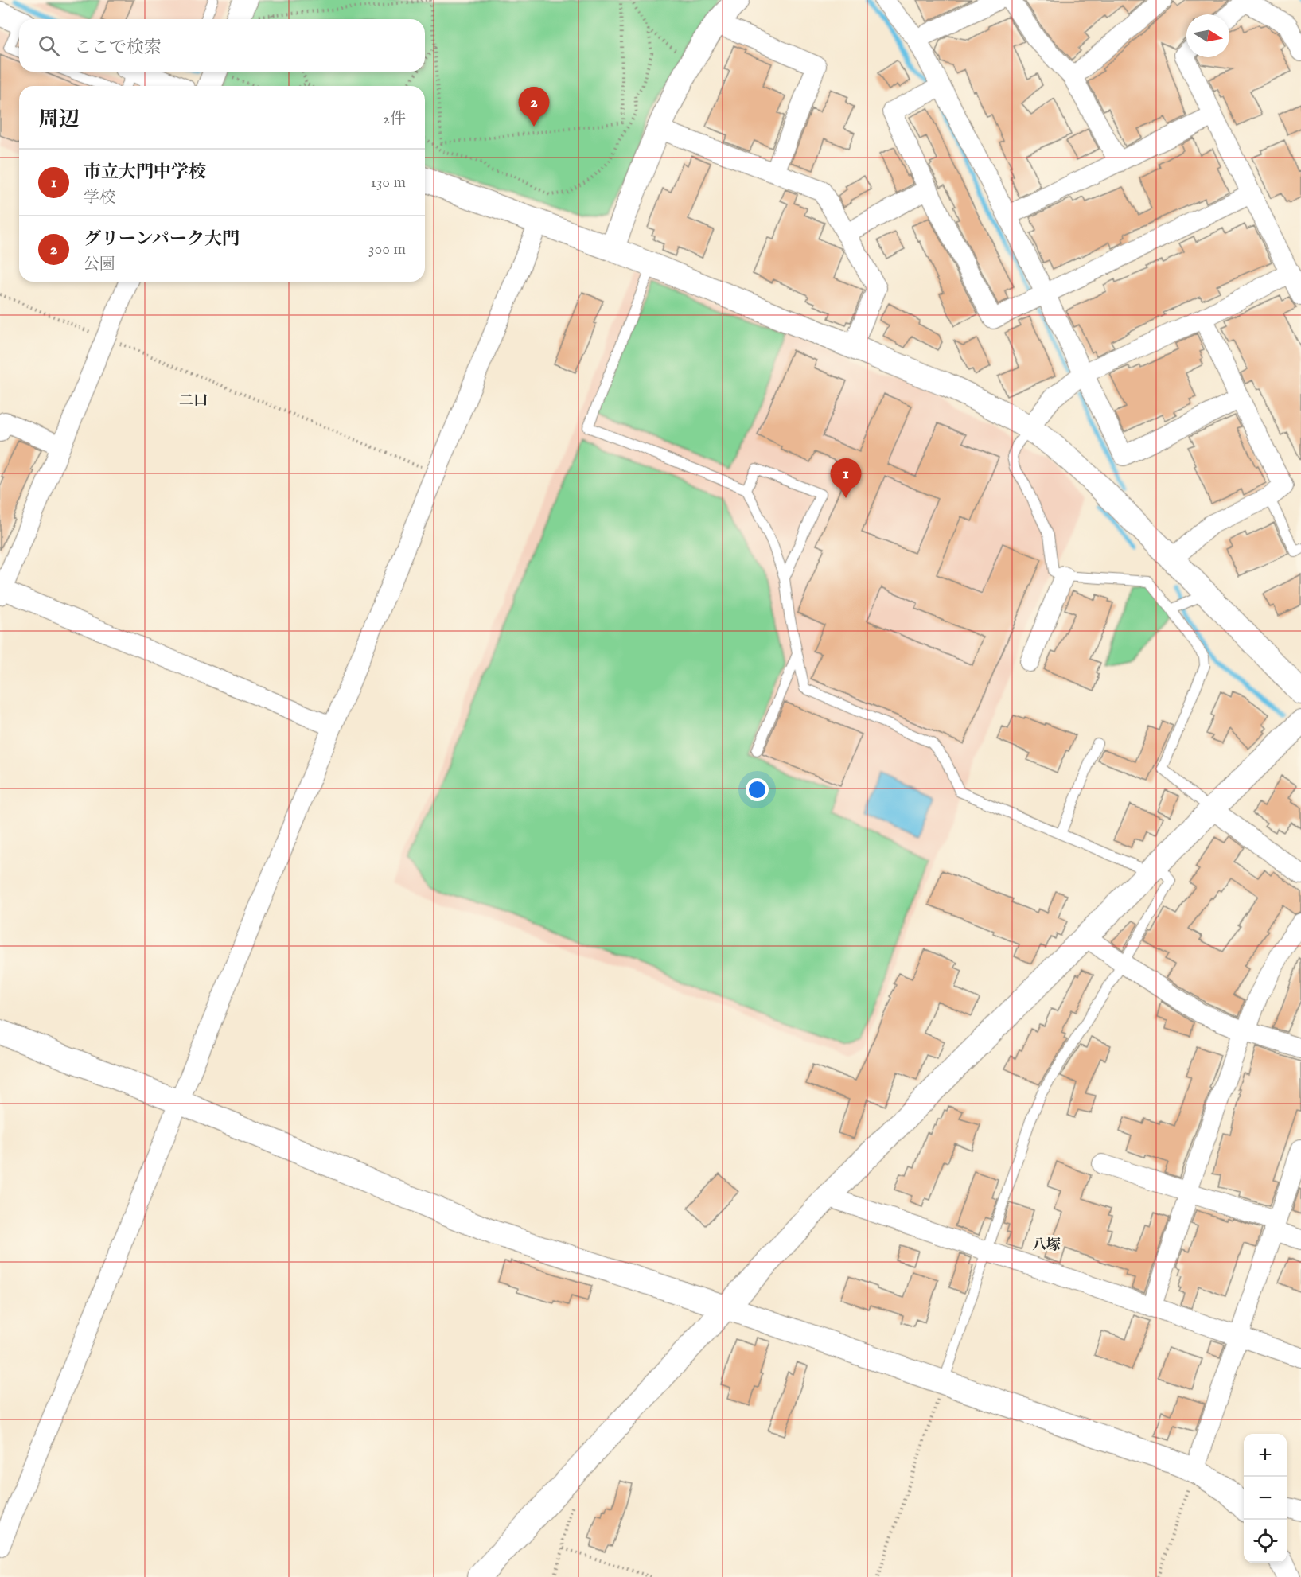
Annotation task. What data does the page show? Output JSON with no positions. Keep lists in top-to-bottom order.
{
  "districts": ["二口", "八塚"],
  "north": "right",
  "page": {
    "search": "ここで検索",
    "heading": ["周辺", "2件"],
    "pins": ["2", "1"],
    "list": [
      {
        "mark": "1",
        "name": "市立大門中学校",
        "note": "学校",
        "value": "130 m"
      },
      {
        "mark": "2",
        "name": "グリーンパーク大門",
        "note": "公園",
        "value": "300 m"
      }
    ],
    "map_buttons": ["+", "−"]
  }
}
